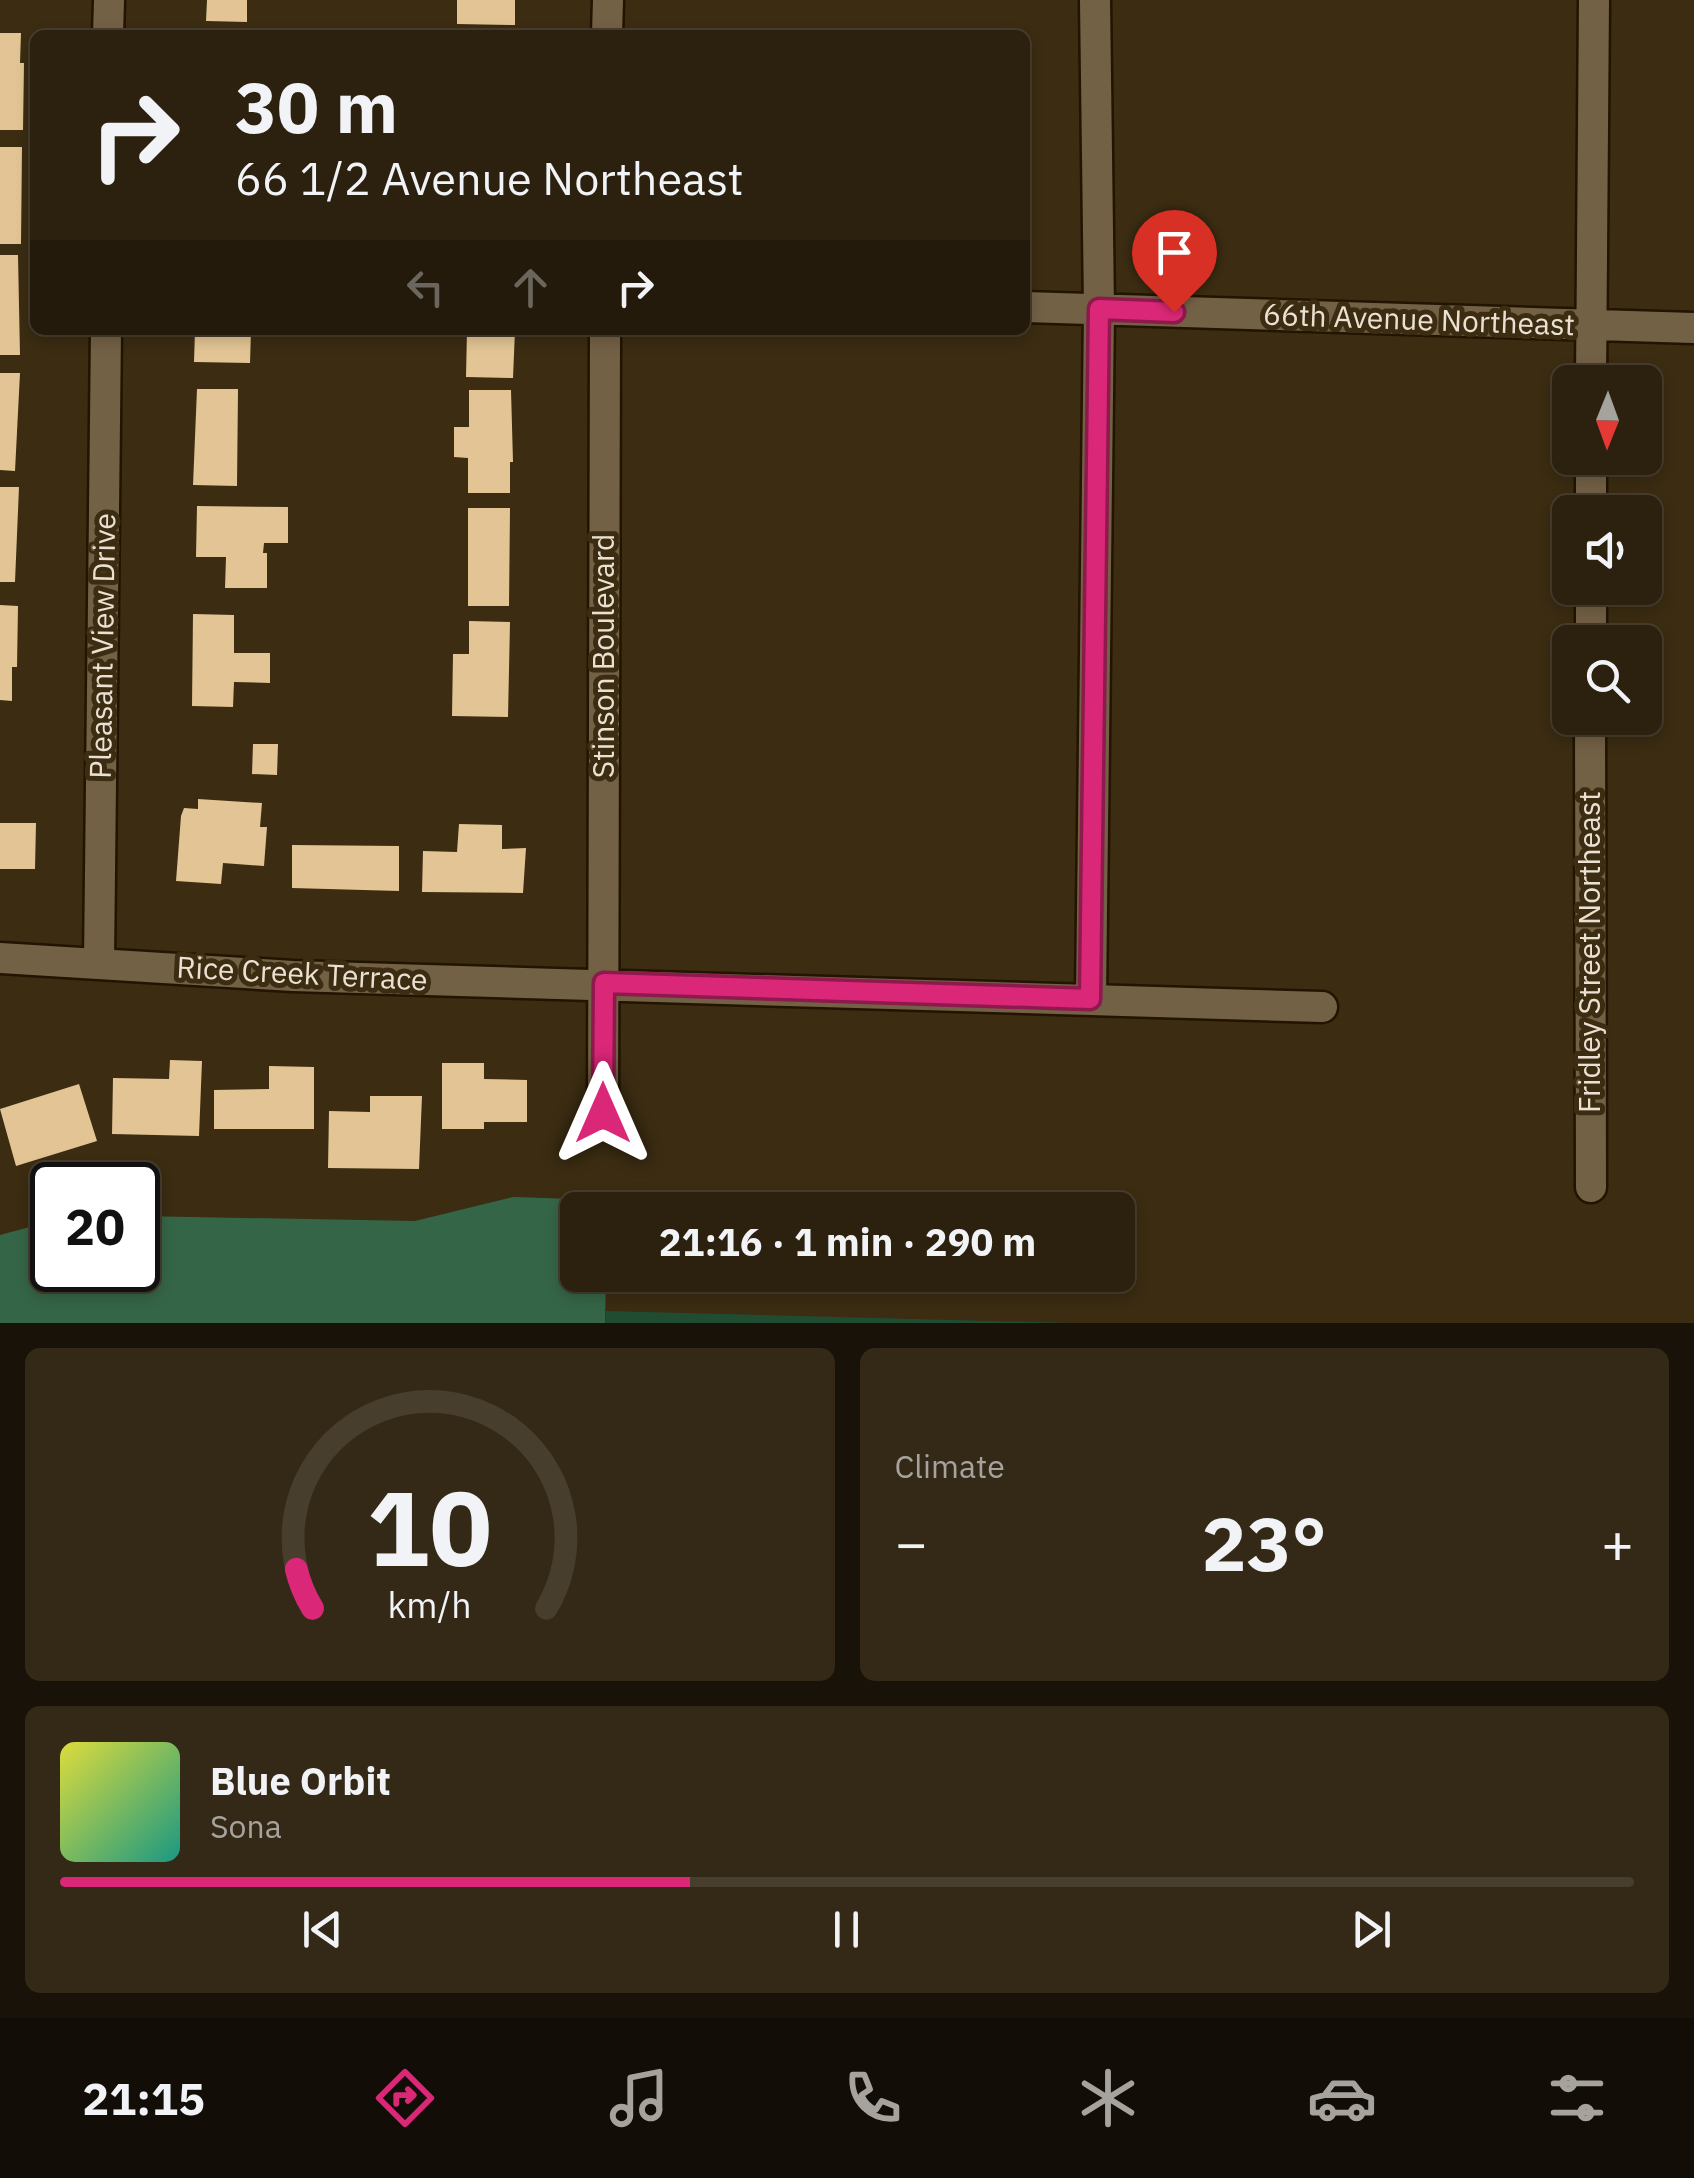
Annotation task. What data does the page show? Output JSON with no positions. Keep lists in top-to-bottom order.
{
  "streets": {
    "street": [
      "66th Avenue Northeast",
      "Pleasant View Drive",
      "Stinson Boulevard",
      "Fridley Street Northeast",
      "Rice Creek Terrace"
    ]
  },
  "crossings": [
    ["Pleasant View Drive", "Rice Creek Terrace"],
    ["Stinson Boulevard", "Rice Creek Terrace"]
  ],
  "north": "bottom",
  "page": {
    "turn": ["30 m", "66 1/2 Avenue Northeast"],
    "limit": "20",
    "trip": "21:16 · 1 min · 290 m",
    "tile": "Climate",
    "heat": ["−", "23°", "+"],
    "song": ["Blue Orbit", "Sona"],
    "tabs": "21:15",
    "gauge": ["10", "km/h"]
  }
}
